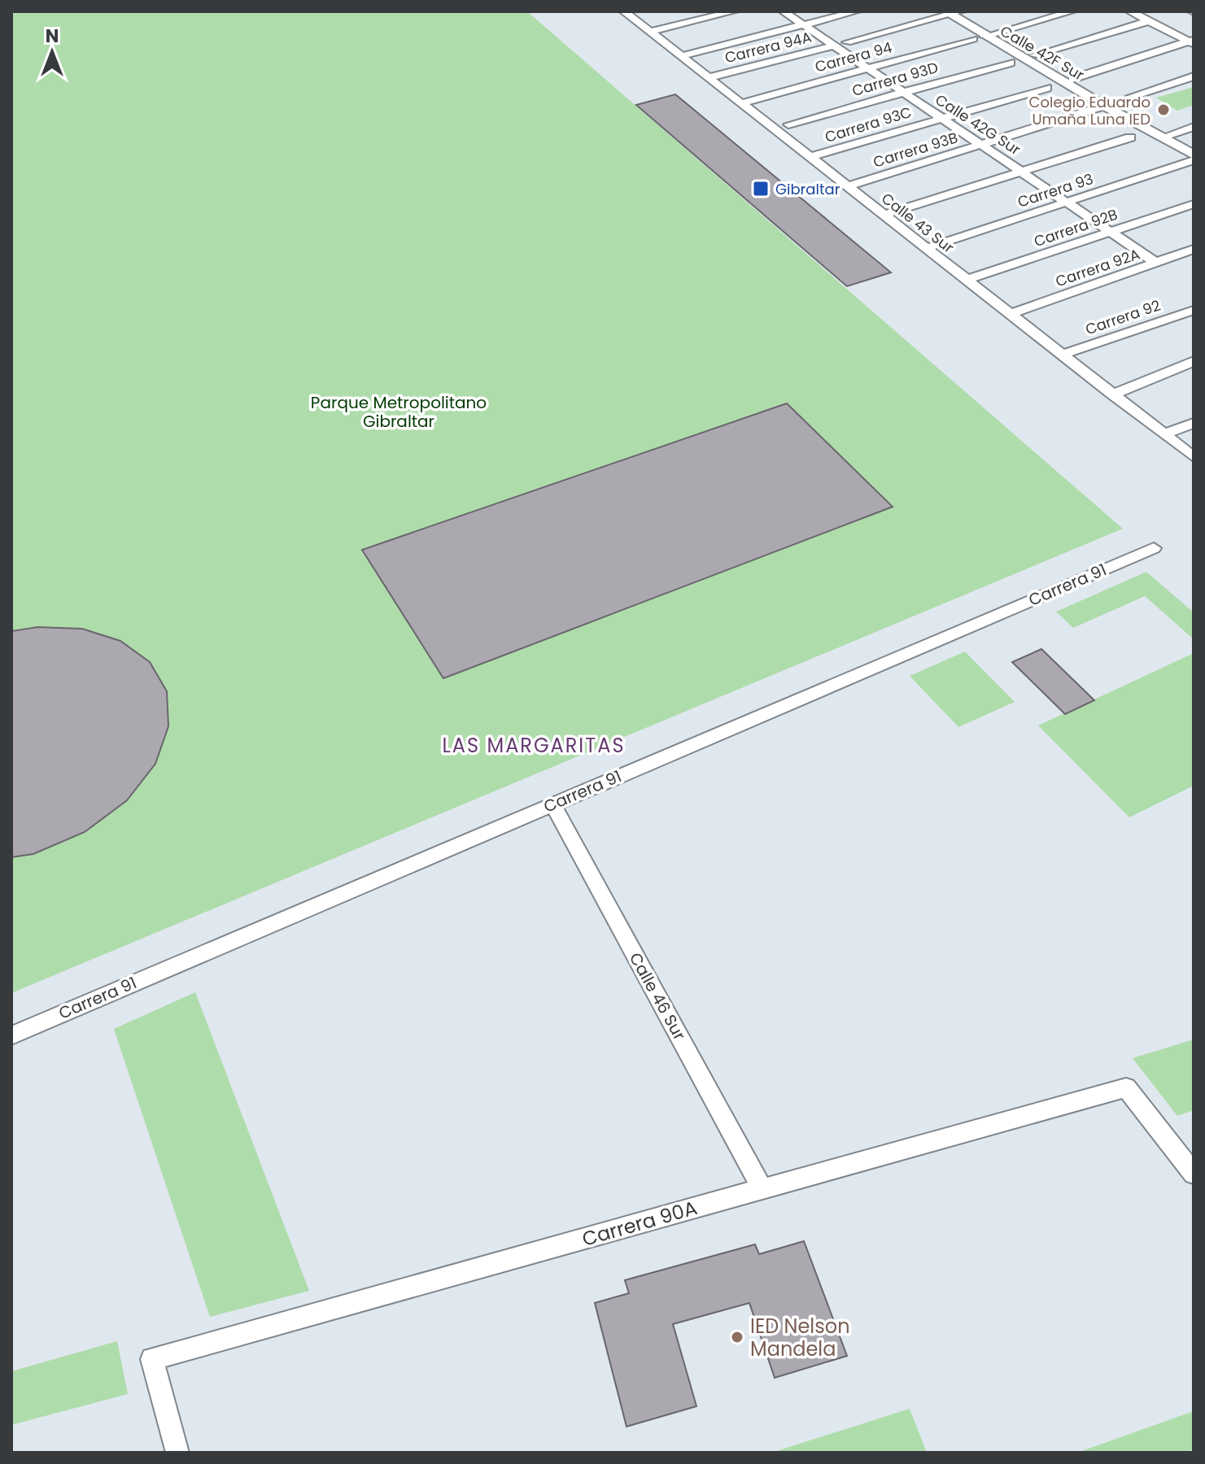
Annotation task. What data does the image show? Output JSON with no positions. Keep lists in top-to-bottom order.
{
  "streets": {
    "street": [
      "Carrera 94A",
      "Calle 42F Sur",
      "Carrera 94",
      "Carrera 93D",
      "Carrera 93C",
      "Calle 42G Sur",
      "Carrera 93B",
      "Carrera 93",
      "Calle 43 Sur",
      "Carrera 92B",
      "Carrera 92A",
      "Carrera 92",
      "Carrera 91",
      "Calle 46 Sur",
      "Carrera 90A"
    ]
  },
  "crossings": [
    ["Carrera 94A", "Calle 42G Sur"],
    ["Carrera 94A", "Calle 43 Sur"],
    ["Calle 42F Sur", "Carrera 94"],
    ["Calle 42F Sur", "Carrera 93B"],
    ["Carrera 94", "Calle 42G Sur"],
    ["Carrera 94", "Calle 43 Sur"],
    ["Carrera 93D", "Calle 42G Sur"],
    ["Carrera 93C", "Calle 42G Sur"],
    ["Carrera 93C", "Calle 43 Sur"],
    ["Calle 42G Sur", "Carrera 93B"],
    ["Calle 42G Sur", "Carrera 93"],
    ["Calle 42G Sur", "Carrera 92B"],
    ["Calle 42G Sur", "Carrera 92A"],
    ["Carrera 93B", "Calle 43 Sur"],
    ["Carrera 93", "Calle 43 Sur"],
    ["Calle 43 Sur", "Carrera 92B"],
    ["Calle 43 Sur", "Carrera 92A"],
    ["Calle 43 Sur", "Carrera 92"],
    ["Carrera 91", "Calle 46 Sur"],
    ["Calle 46 Sur", "Carrera 90A"]
  ],
  "districts": ["LAS MARGARITAS"],
  "parks": ["Parque Metropolitano Gibraltar"],
  "places": {
    "other": ["Colegio Eduardo Umaña Luna IED", "IED Nelson Mandela"],
    "transit": ["Gibraltar"]
  },
  "north": "top"
}
